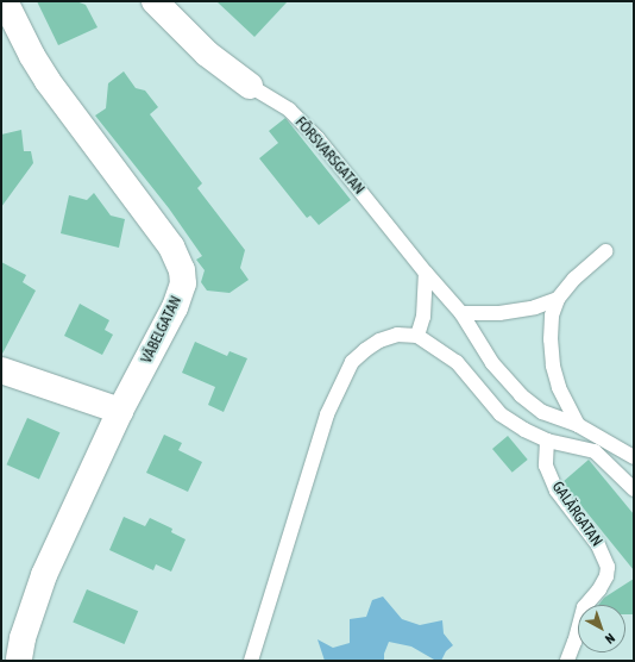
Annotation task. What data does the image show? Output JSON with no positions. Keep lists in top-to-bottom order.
{
  "streets": {
    "street": ["FÖRSVARSGATAN", "VÄBELGATAN"],
    "lane": ["GALÄRGATAN"]
  },
  "north": "bottom right"
}
